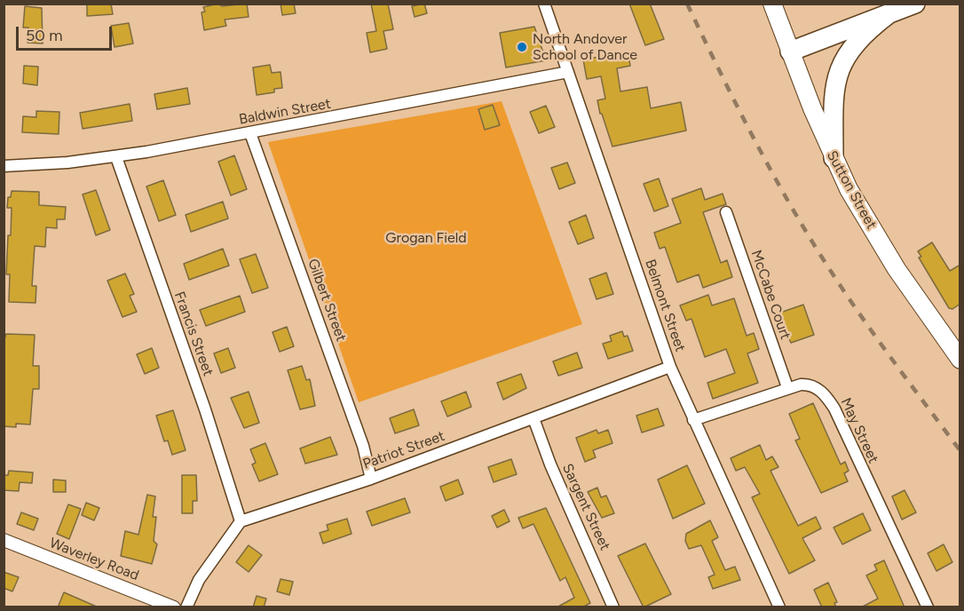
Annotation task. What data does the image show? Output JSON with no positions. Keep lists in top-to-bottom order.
{
  "streets": {
    "highway": ["Sutton Street"],
    "street": [
      "Baldwin Street",
      "McCabe Court",
      "Gilbert Street",
      "Belmont Street",
      "Francis Street",
      "May Street",
      "Patriot Street",
      "Sargent Street",
      "Waverley Road"
    ]
  },
  "crossings": [
    ["Baldwin Street", "Gilbert Street"],
    ["Baldwin Street", "Belmont Street"],
    ["Baldwin Street", "Francis Street"],
    ["McCabe Court", "May Street"],
    ["Gilbert Street", "Patriot Street"],
    ["Belmont Street", "May Street"],
    ["Belmont Street", "Patriot Street"],
    ["Francis Street", "Patriot Street"],
    ["Patriot Street", "Sargent Street"]
  ],
  "parks": ["Grogan Field"],
  "places": ["North Andover School of Dance"],
  "scale_bar": "50 m"
}
